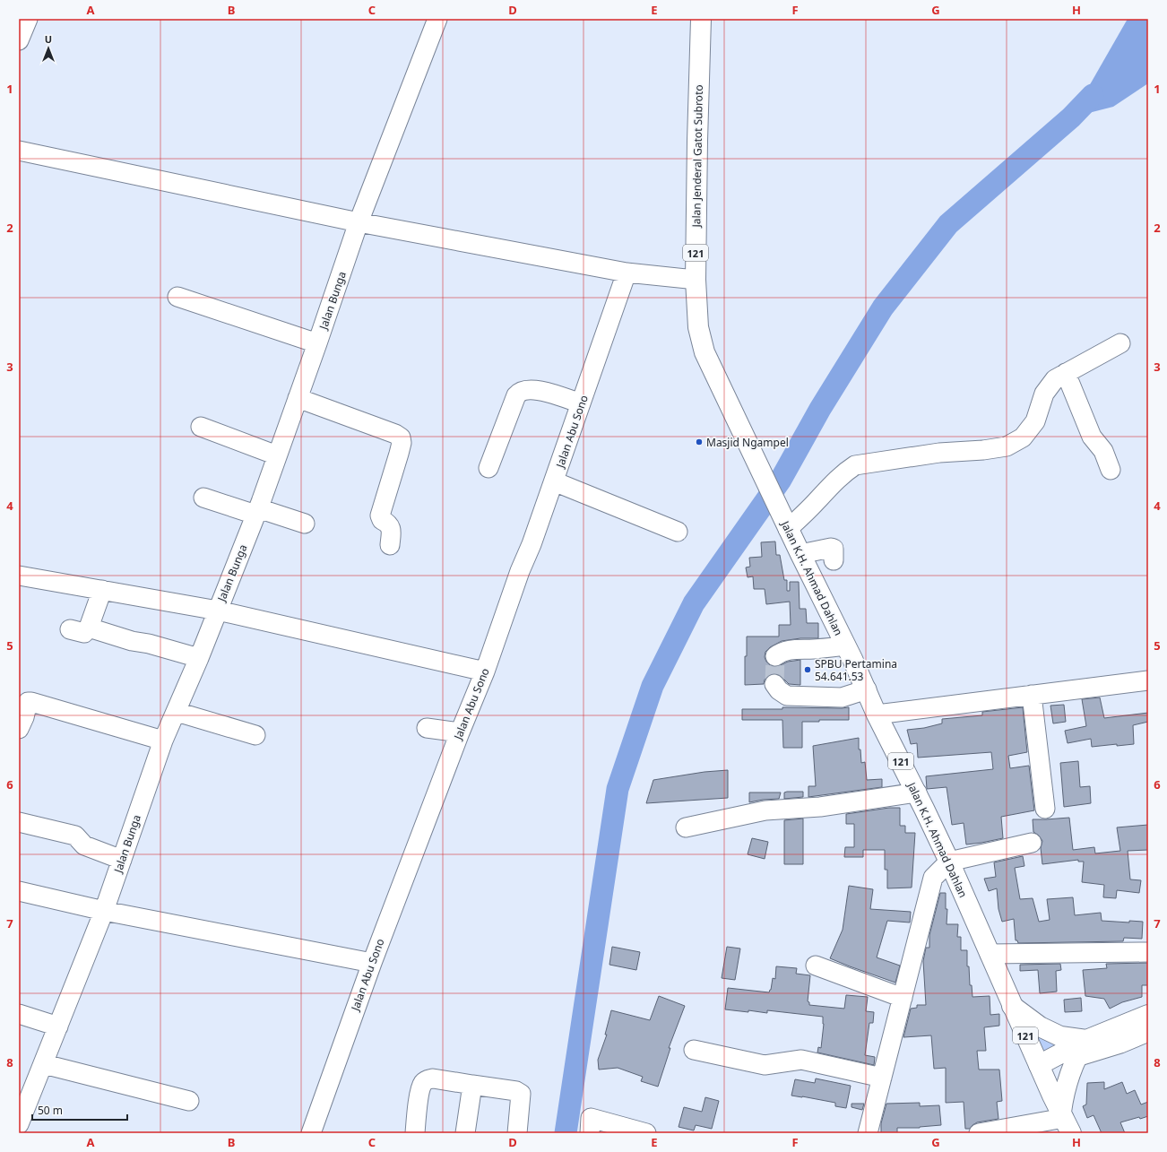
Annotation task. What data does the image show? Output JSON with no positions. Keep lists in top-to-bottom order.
{
  "streets": {
    "main road": ["Jalan Jenderal Gatot Subroto", "121", "Jalan K.H. Ahmad Dahlan"],
    "street": ["Jalan Bunga", "Jalan Abu Sono"]
  },
  "crossings": [
    ["Jalan Jenderal Gatot Subroto", "Jalan K.H. Ahmad Dahlan"]
  ],
  "places": ["Masjid Ngampel", "SPBU Pertamina 54.641.53"],
  "scale_bar": "50 m",
  "north": "top",
  "grid": {
    "columns": [
      "A",
      "B",
      "C",
      "D",
      "E",
      "F",
      "G",
      "H"
    ],
    "rows": [
      "1",
      "2",
      "3",
      "4",
      "5",
      "6",
      "7",
      "8"
    ]
  }
}
